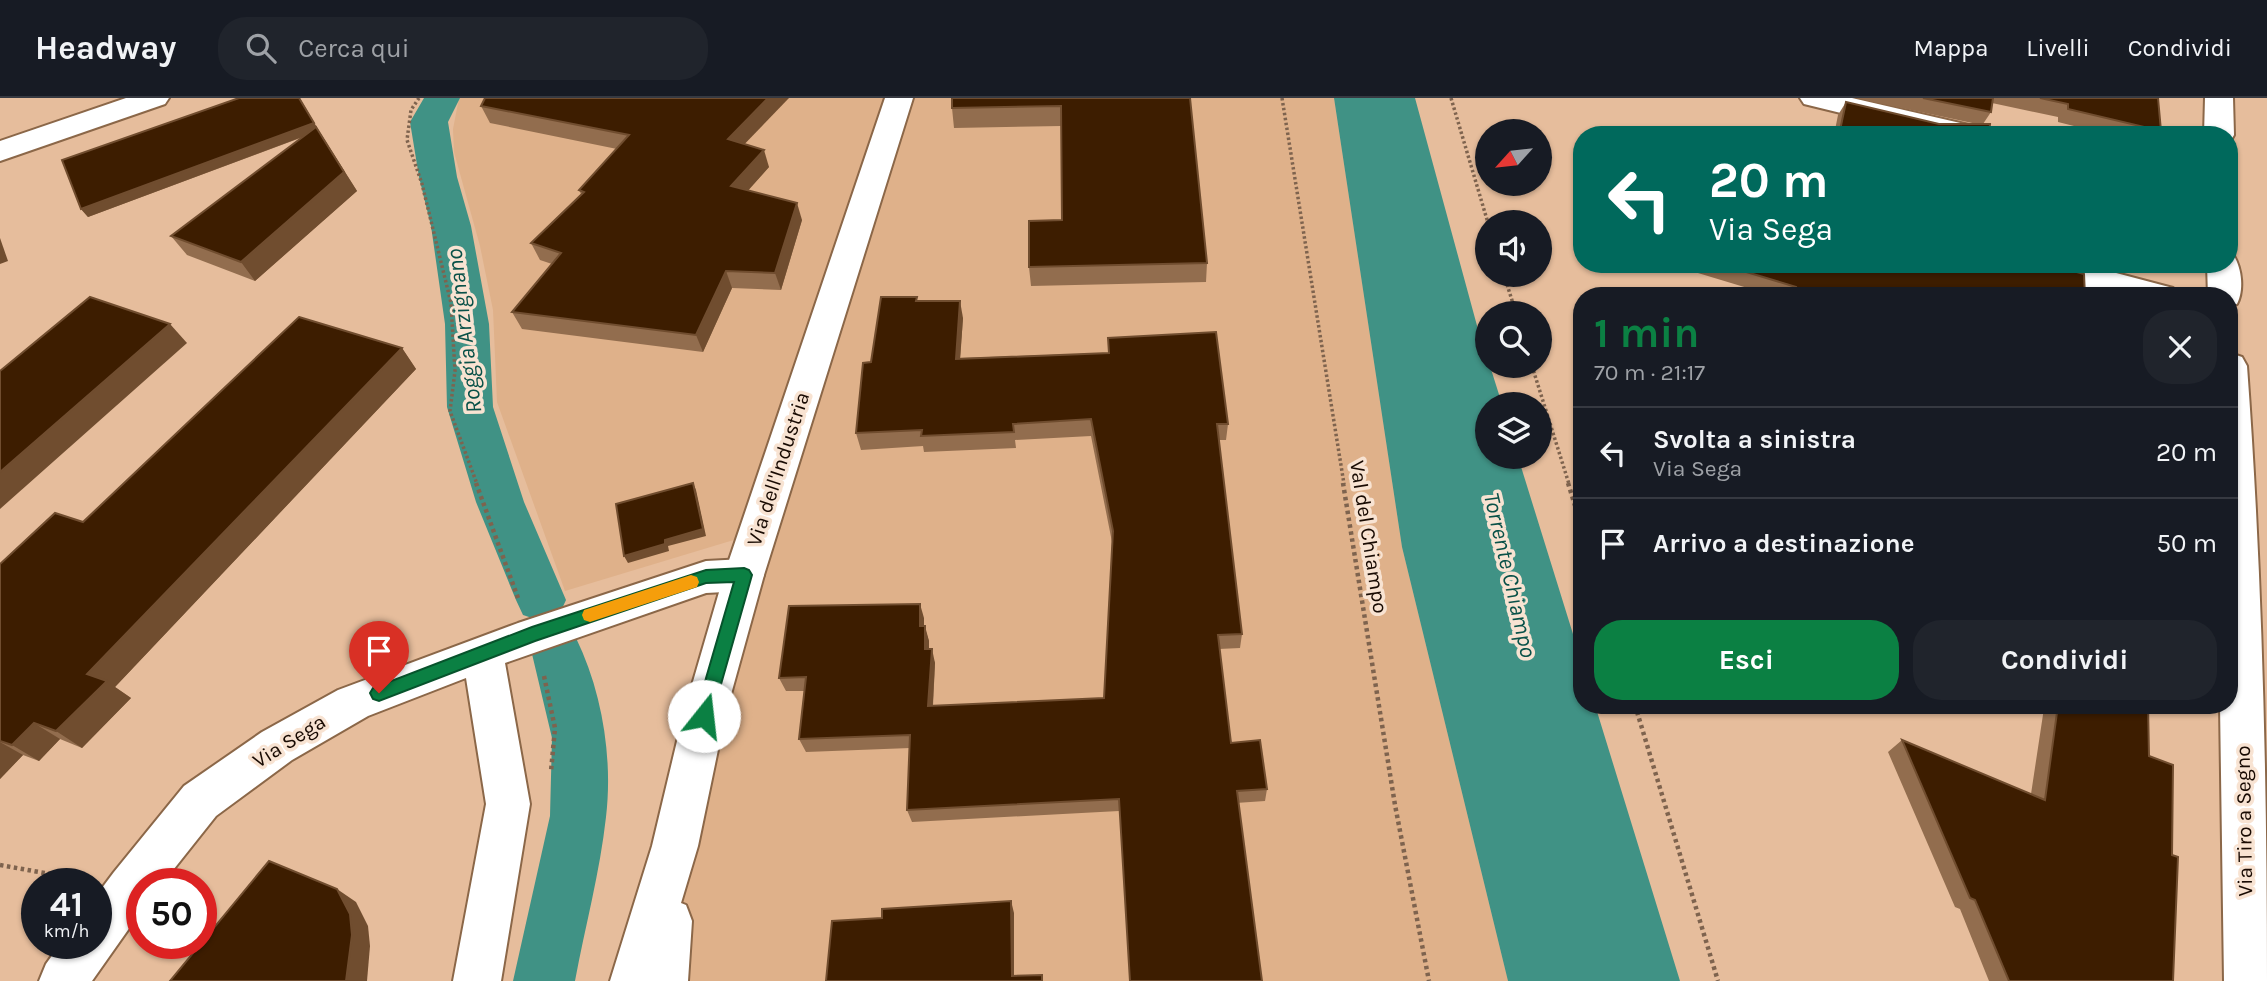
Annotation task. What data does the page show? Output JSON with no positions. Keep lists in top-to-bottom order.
{
  "streets": {
    "main road": ["Via dell'Industria", "Via Sega", "Via Tiro a Segno"],
    "path": ["Val del Chiampo"]
  },
  "crossings": [
    ["Via dell'Industria", "Via Sega"]
  ],
  "water": ["Roggia Arzignano", "Torrente Chiampo"],
  "north": "bottom left",
  "page": {
    "header": "Headway",
    "search": "Cerca qui",
    "nav": ["Mappa", "Livelli", "Condividi"],
    "turn": ["20 m", "Via Sega"],
    "heading": ["1 min", "70 m · 21:17"],
    "list": [
      {
        "name": "Svolta a sinistra",
        "note": "Via Sega",
        "value": "20 m"
      },
      {
        "name": "Arrivo a destinazione",
        "value": "50 m"
      }
    ],
    "buttons": ["Esci", "Condividi"],
    "speed": "41 km/h",
    "limit": "50"
  }
}
